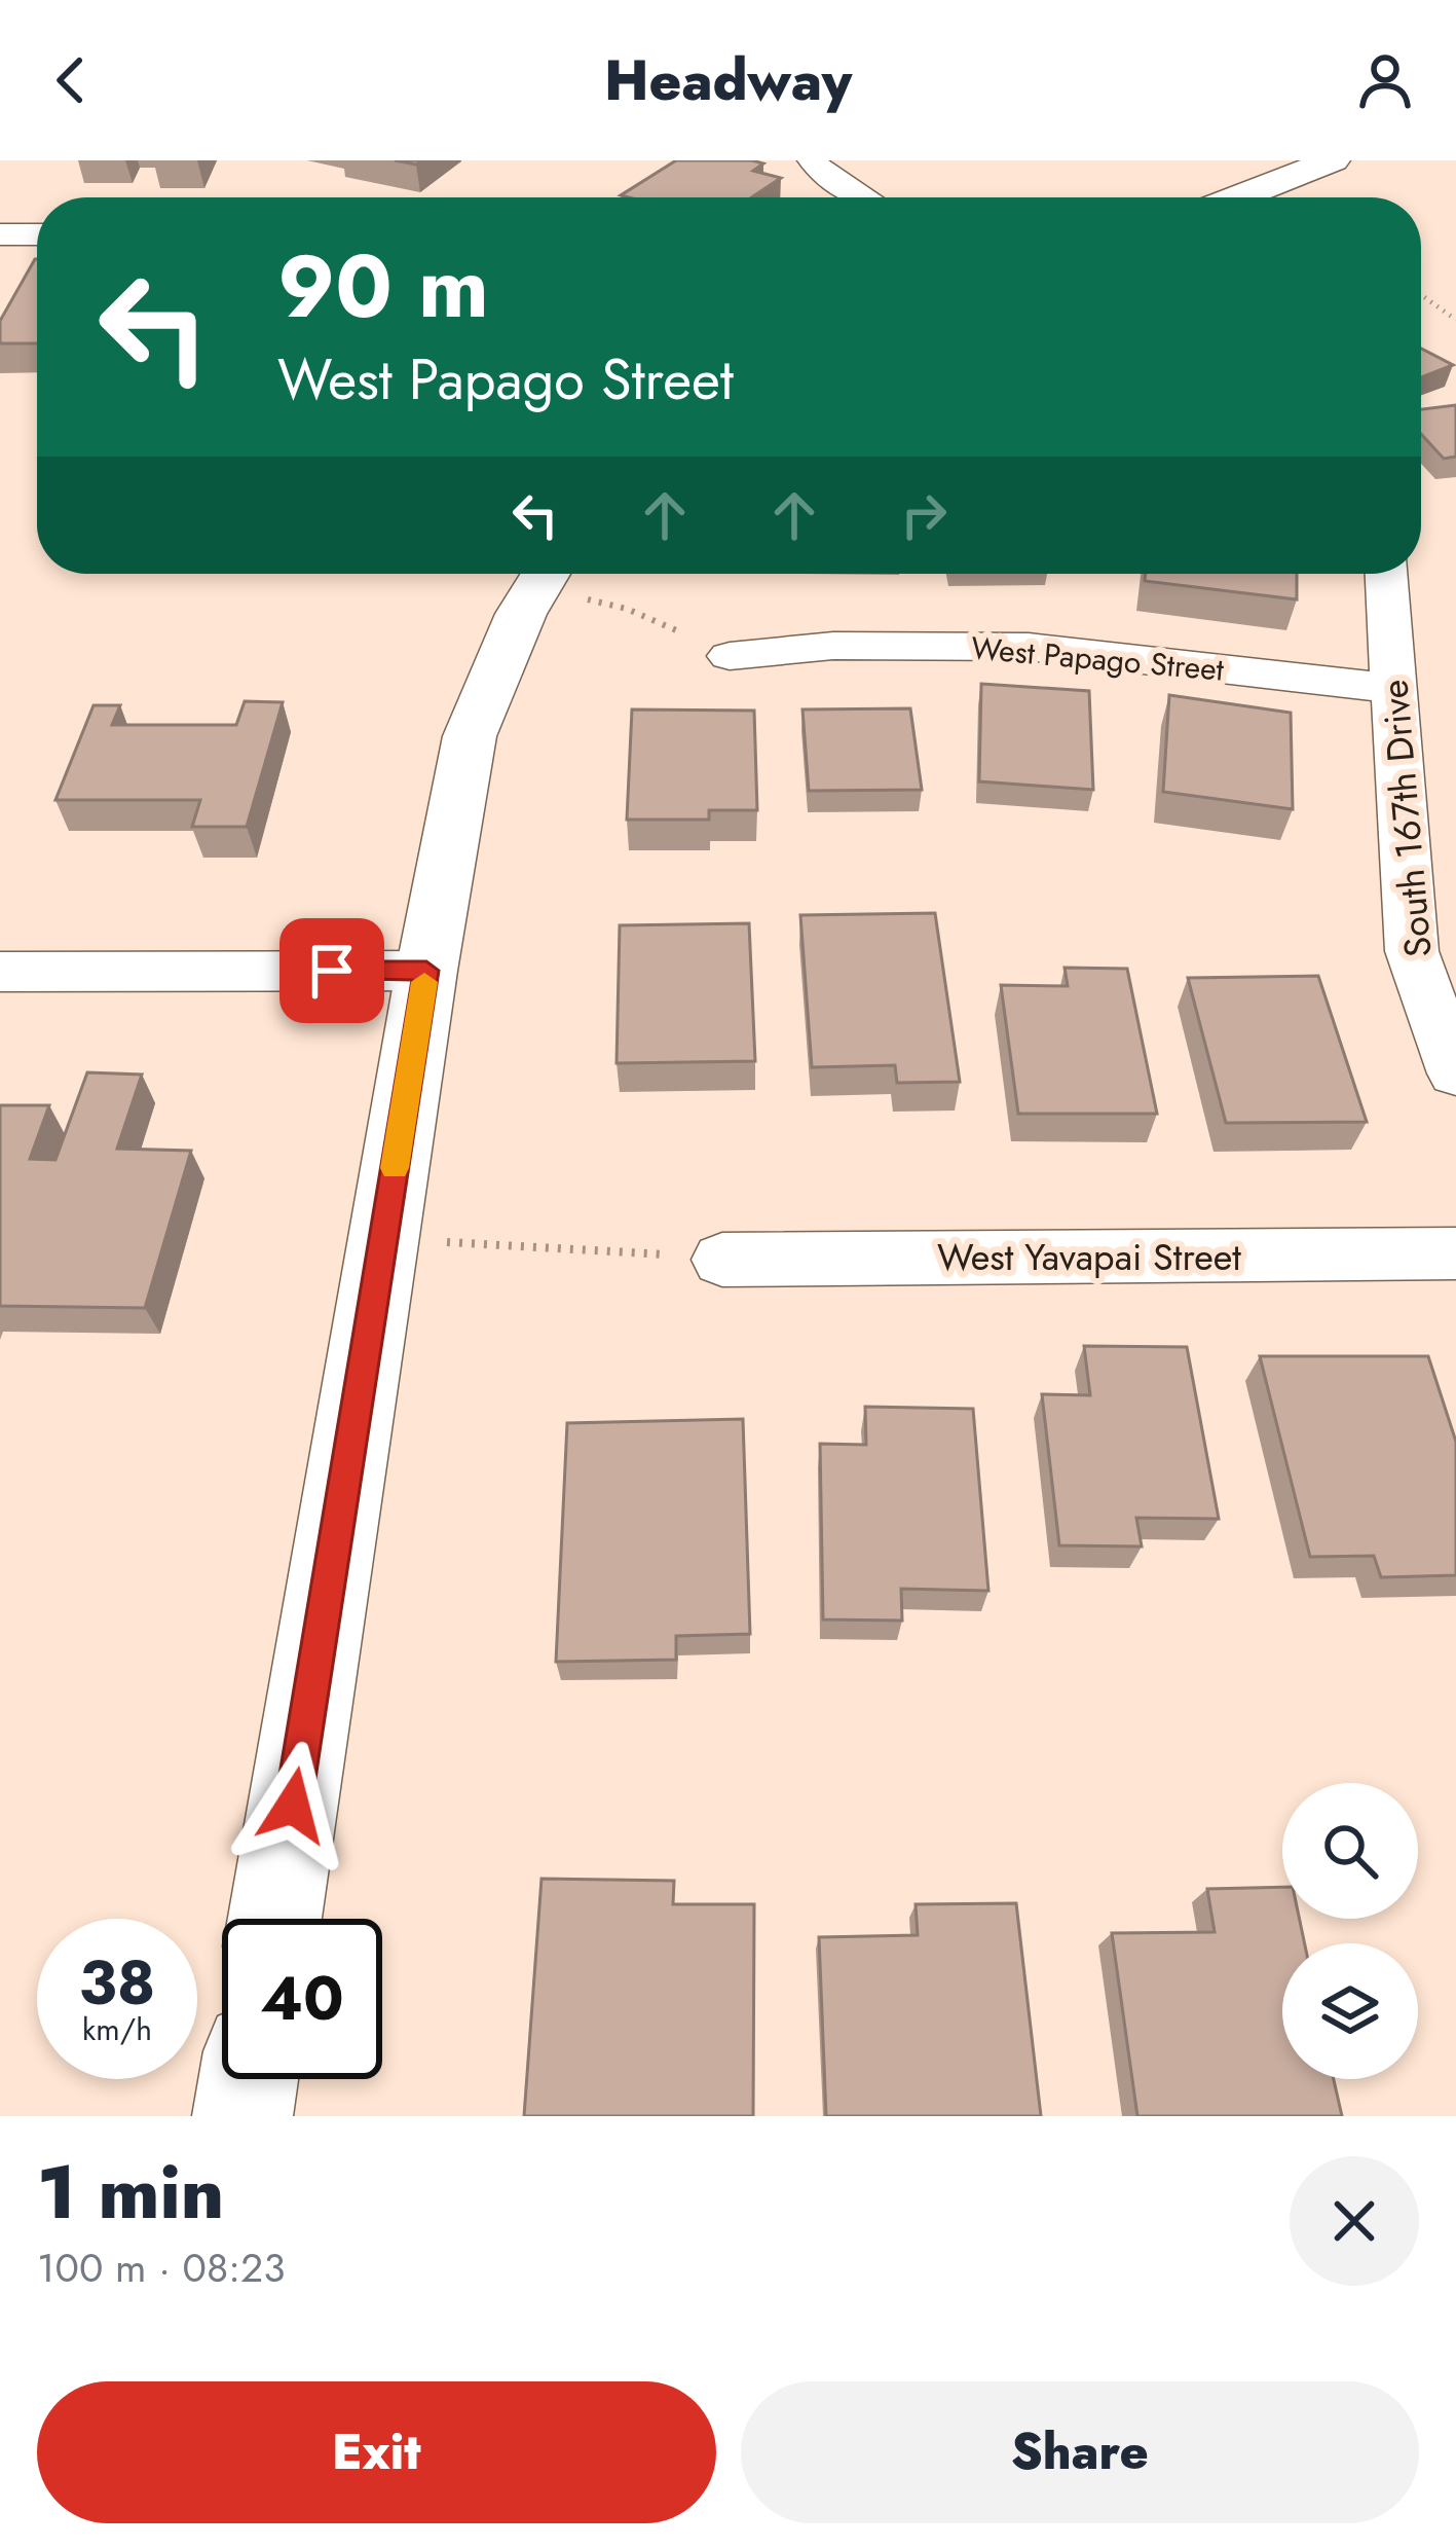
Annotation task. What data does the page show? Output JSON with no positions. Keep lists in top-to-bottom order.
{
  "streets": {
    "street": ["West Papago Street", "South 167th Drive", "West Yavapai Street"]
  },
  "crossings": [
    ["West Papago Street", "South 167th Drive"]
  ],
  "page": {
    "header": "Headway",
    "turn": ["90 m", "West Papago Street"],
    "speed": "38 km/h",
    "limit": "40",
    "heading": ["1 min", "100 m · 08:23"],
    "buttons": ["Exit", "Share"]
  }
}
